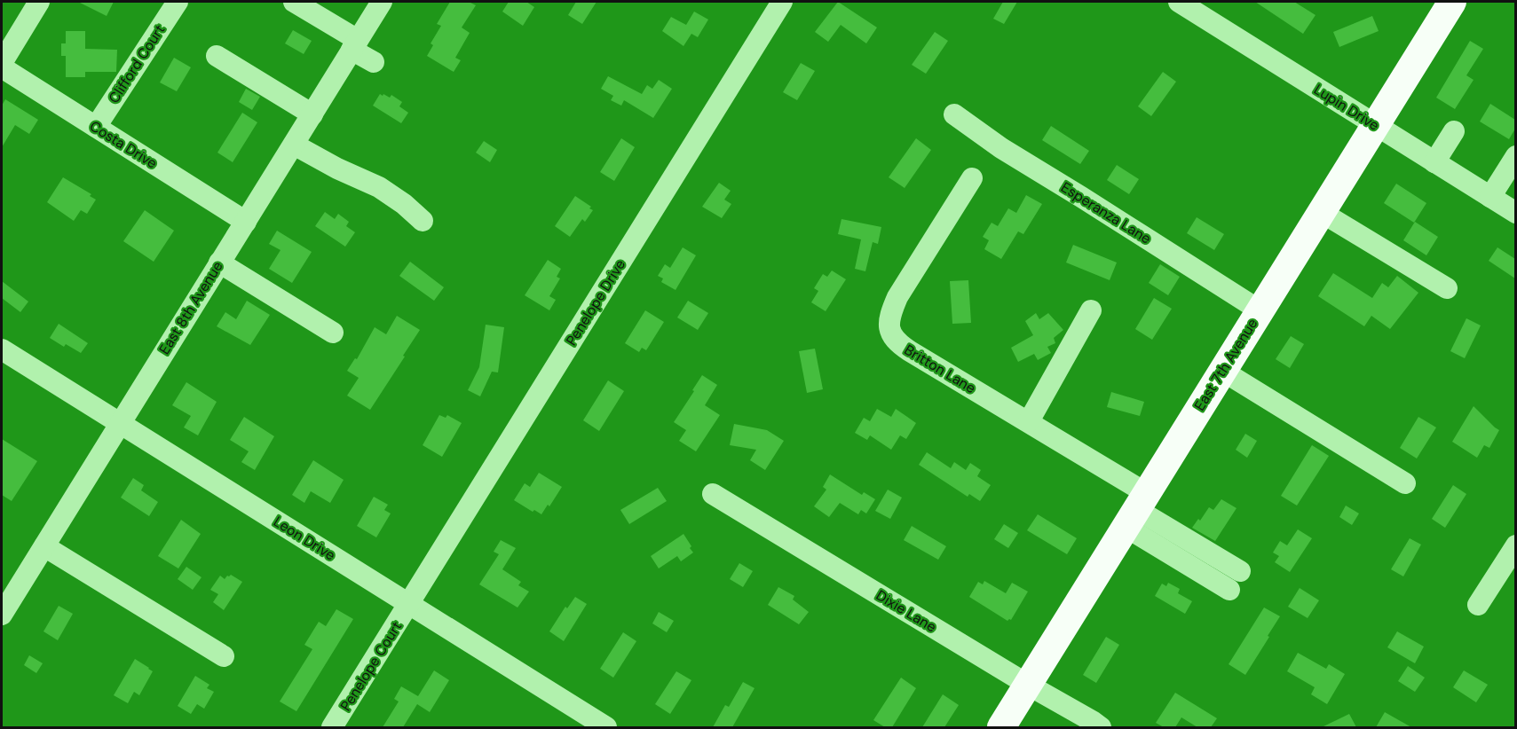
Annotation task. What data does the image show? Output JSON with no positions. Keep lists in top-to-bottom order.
{
  "streets": {
    "main road": ["East 7th Avenue"],
    "street": [
      "Clifford Court",
      "Lupin Drive",
      "Costa Drive",
      "Esperanza Lane",
      "Penelope Drive",
      "East 8th Avenue",
      "Britton Lane",
      "Leon Drive",
      "Dixie Lane",
      "Penelope Court"
    ]
  },
  "crossings": [
    ["Clifford Court", "Costa Drive"],
    ["Lupin Drive", "East 7th Avenue"],
    ["Costa Drive", "East 8th Avenue"],
    ["Esperanza Lane", "East 7th Avenue"],
    ["Penelope Drive", "Leon Drive"],
    ["Penelope Drive", "Penelope Court"],
    ["East 8th Avenue", "Leon Drive"],
    ["East 7th Avenue", "Britton Lane"],
    ["East 7th Avenue", "Dixie Lane"],
    ["Leon Drive", "Penelope Court"]
  ]
}
